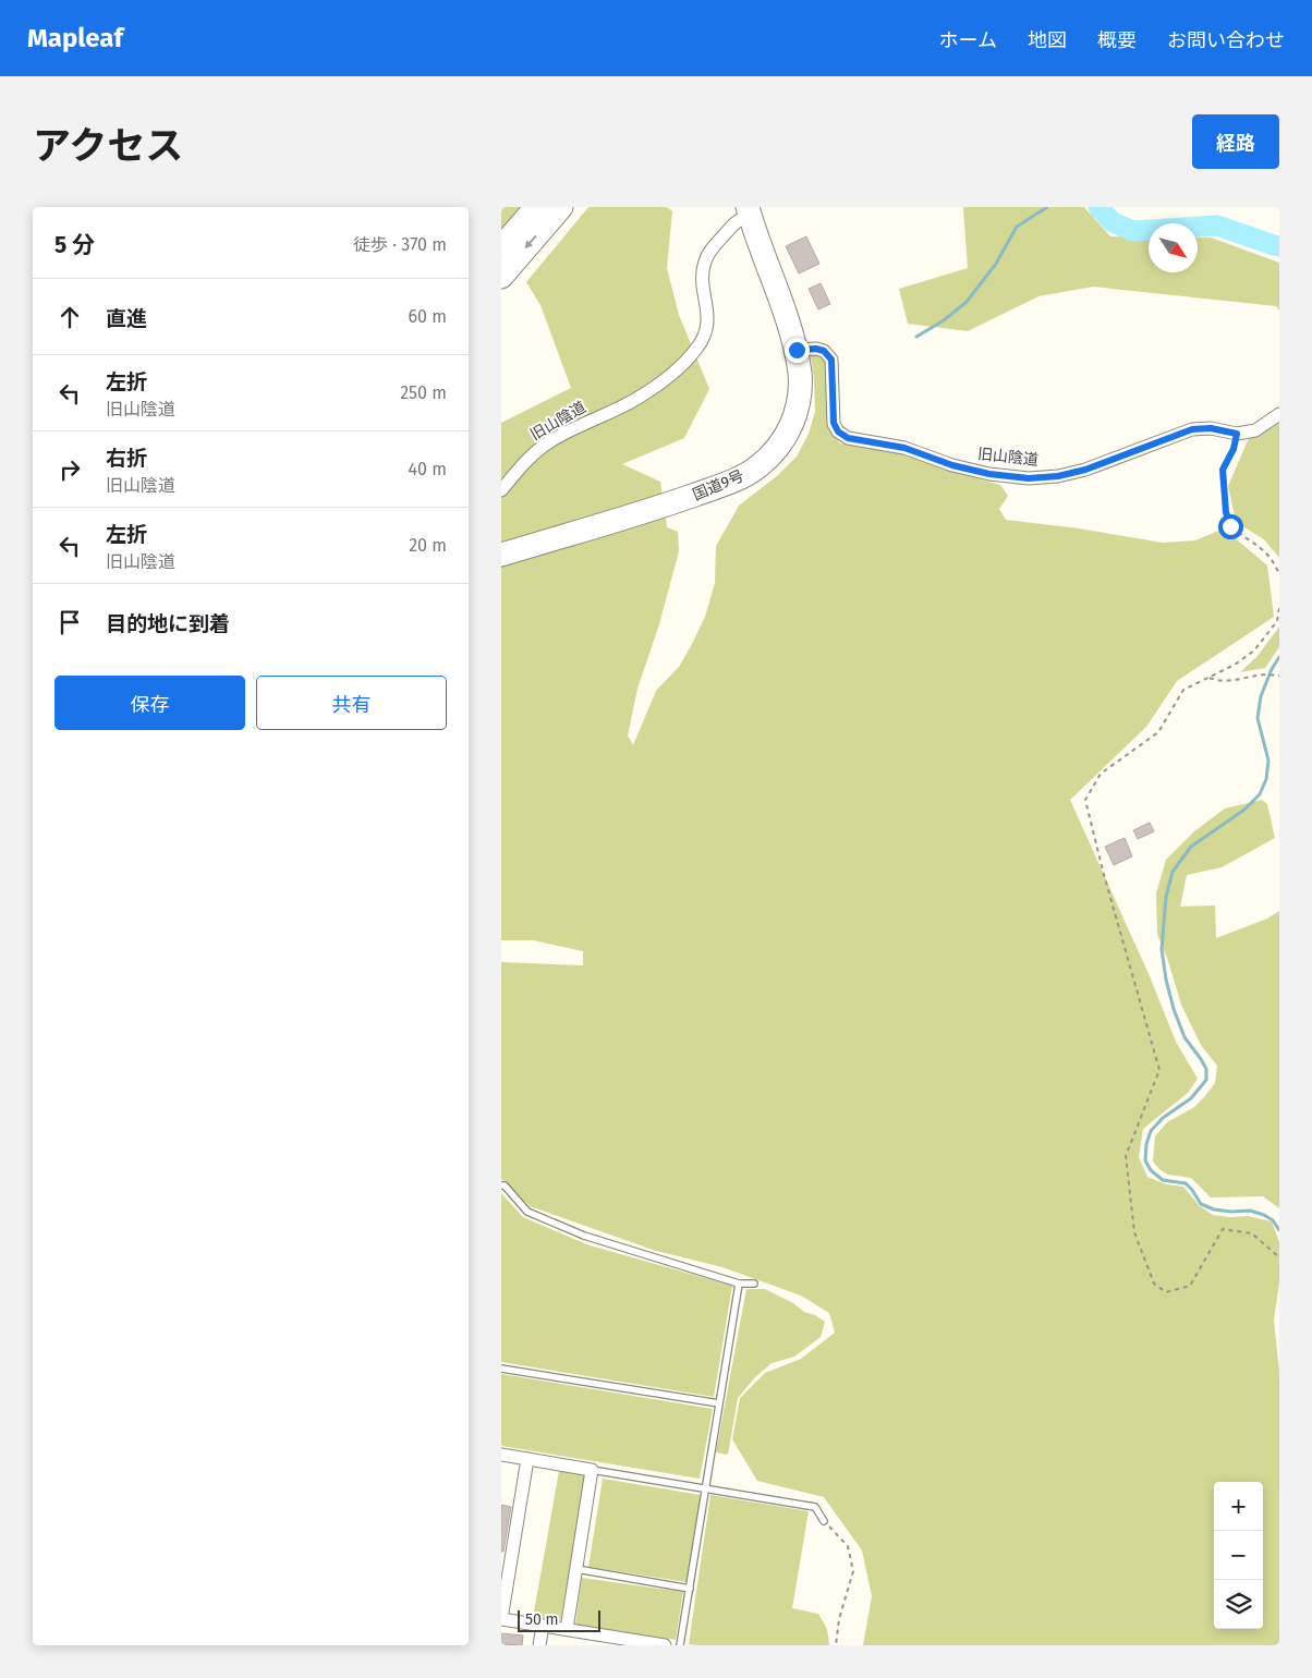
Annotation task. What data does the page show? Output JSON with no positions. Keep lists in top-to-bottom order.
{
  "streets": {
    "highway": ["国道9号"],
    "street": ["旧山陰道"]
  },
  "crossings": [
    ["旧山陰道", "国道9号"]
  ],
  "scale_bar": "50 m",
  "north": "bottom right",
  "page": {
    "header": "Mapleaf",
    "nav": [
      "ホーム",
      "地図",
      "概要",
      "お問い合わせ"
    ],
    "title": "アクセス",
    "buttons": [
      "経路",
      ["保存", "共有"]
    ],
    "heading": ["5 分", "徒歩 · 370 m"],
    "list": [
      ["直進", "60 m"],
      ["左折", "旧山陰道", "250 m"],
      ["右折", "旧山陰道", "40 m"],
      ["左折", "旧山陰道", "20 m"],
      "目的地に到着"
    ],
    "map_buttons": ["+", "−"],
    "scale": "50 m"
  }
}
